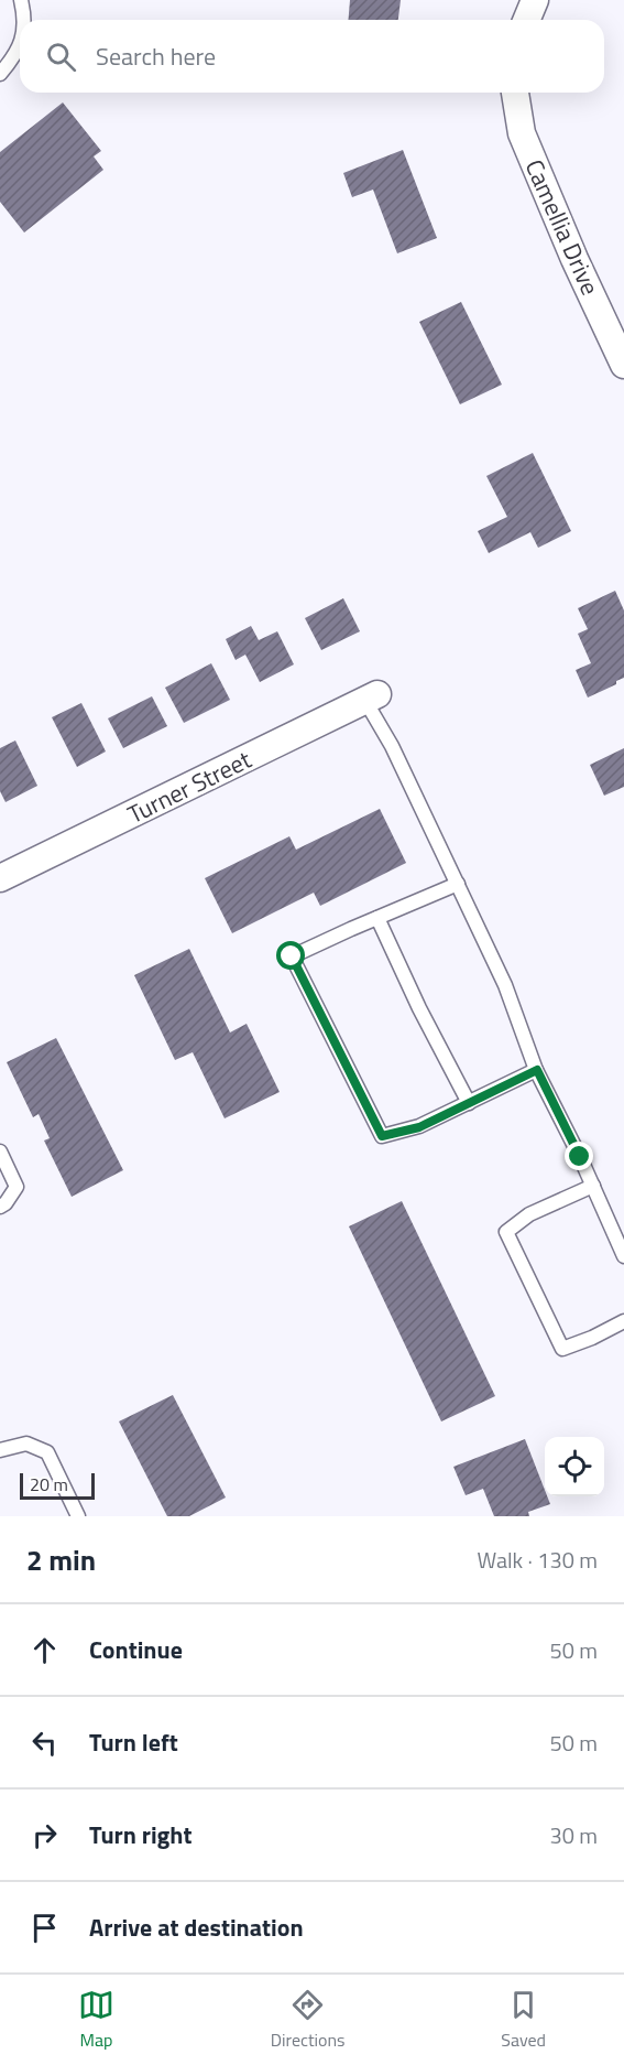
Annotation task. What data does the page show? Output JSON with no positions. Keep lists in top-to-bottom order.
{
  "streets": {
    "street": ["Camellia Drive", "Turner Street"]
  },
  "scale_bar": "20 m",
  "page": {
    "search": "Search here",
    "scale": "20 m",
    "heading": ["2 min", "Walk · 130 m"],
    "list": [
      ["Continue", "50 m"],
      ["Turn left", "50 m"],
      ["Turn right", "30 m"],
      "Arrive at destination"
    ],
    "nav": ["Map", "Directions", "Saved"]
  }
}
